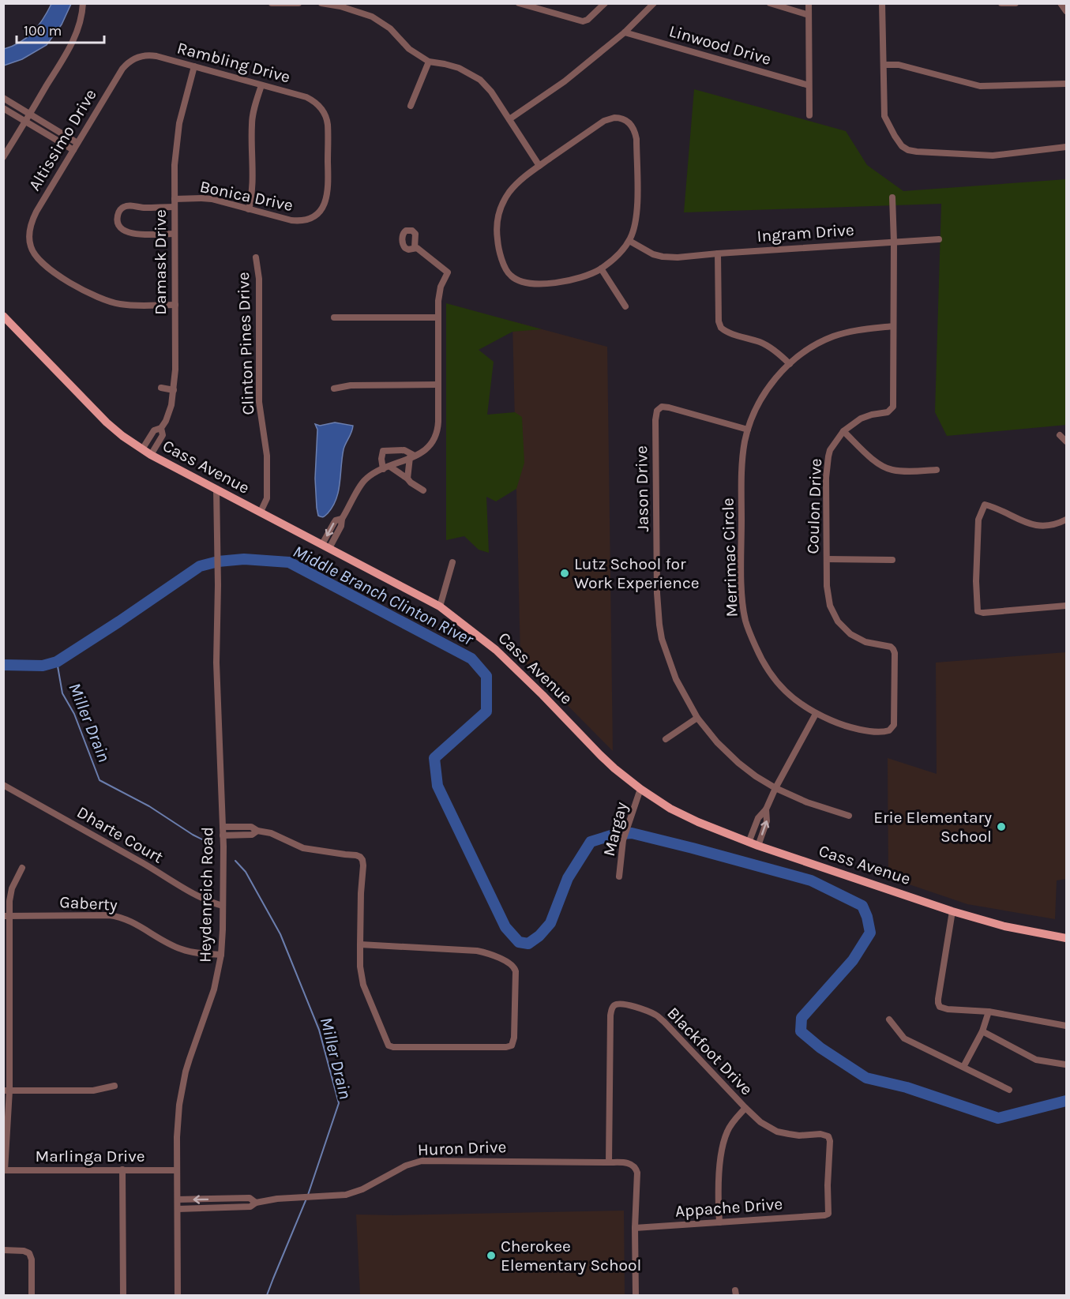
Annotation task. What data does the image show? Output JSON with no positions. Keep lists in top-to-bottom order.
{
  "streets": {
    "main road": ["Cass Avenue"],
    "street": [
      "Linwood Drive",
      "Rambling Drive",
      "Altissimo Drive",
      "Bonica Drive",
      "Ingram Drive",
      "Damask Drive",
      "Clinton Pines Drive",
      "Jason Drive",
      "Coulon Drive",
      "Merrimac Circle",
      "Margay",
      "Dharte Court",
      "Heydenreich Road",
      "Gaberty",
      "Blackfoot Drive",
      "Huron Drive",
      "Marlinga Drive",
      "Appache Drive"
    ]
  },
  "crossings": [
    ["Rambling Drive", "Altissimo Drive"],
    ["Rambling Drive", "Bonica Drive"],
    ["Rambling Drive", "Damask Drive"],
    ["Altissimo Drive", "Damask Drive"],
    ["Bonica Drive", "Damask Drive"],
    ["Ingram Drive", "Coulon Drive"],
    ["Damask Drive", "Cass Avenue"],
    ["Clinton Pines Drive", "Cass Avenue"],
    ["Cass Avenue", "Margay"],
    ["Cass Avenue", "Heydenreich Road"],
    ["Jason Drive", "Merrimac Circle"],
    ["Coulon Drive", "Merrimac Circle"],
    ["Dharte Court", "Heydenreich Road"],
    ["Heydenreich Road", "Gaberty"],
    ["Heydenreich Road", "Huron Drive"],
    ["Heydenreich Road", "Marlinga Drive"],
    ["Blackfoot Drive", "Huron Drive"],
    ["Blackfoot Drive", "Appache Drive"],
    ["Huron Drive", "Appache Drive"]
  ],
  "water": ["Middle Branch Clinton River", "Miller Drain"],
  "places": ["Lutz School for Work Experience", "Erie Elementary School", "Cherokee Elementary School"],
  "scale_bar": "100 m"
}
